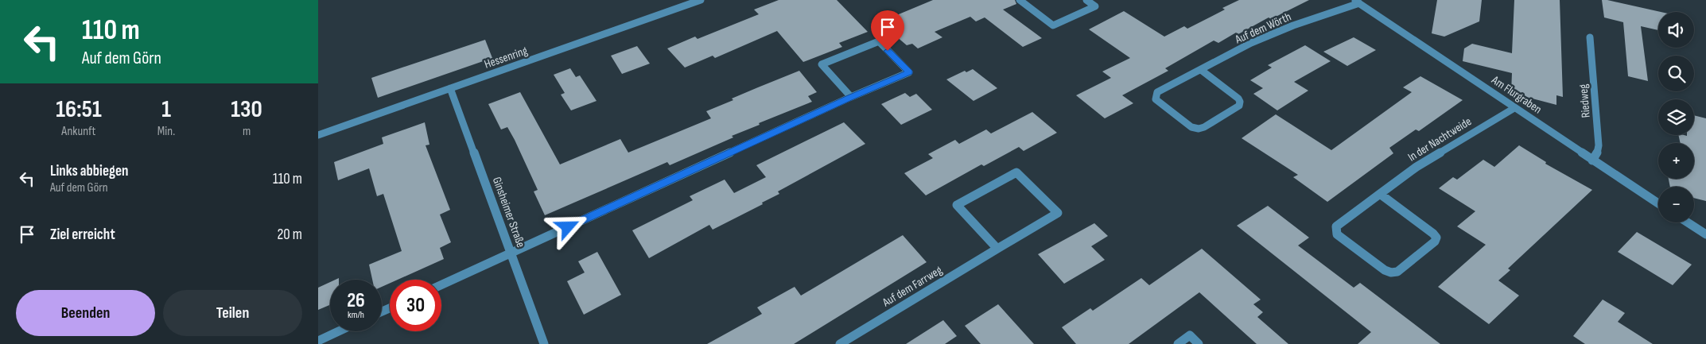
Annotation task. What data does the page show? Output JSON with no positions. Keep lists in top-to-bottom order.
{
  "streets": {
    "street": [
      "Auf dem Wörth",
      "Hessenring",
      "Am Flurgraben",
      "Riedweg",
      "In der Nachtweide",
      "Ginsheimer Straße",
      "Auf dem Farrweg"
    ]
  },
  "crossings": [
    ["Auf dem Wörth", "Am Flurgraben"],
    ["Hessenring", "Ginsheimer Straße"],
    ["Am Flurgraben", "Riedweg"],
    ["Am Flurgraben", "In der Nachtweide"]
  ],
  "page": {
    "turn": ["110 m", "Auf dem Görn"],
    "map_buttons": ["+", "−"],
    "eta": [
      "16:51",
      "Ankunft",
      "1",
      "Min.",
      "130",
      "m"
    ],
    "list": [
      {
        "name": "Links abbiegen",
        "note": "Auf dem Görn",
        "value": "110 m"
      },
      {
        "name": "Ziel erreicht",
        "value": "20 m"
      }
    ],
    "speed": "26 km/h",
    "limit": "30",
    "buttons": ["Beenden", "Teilen"]
  }
}
